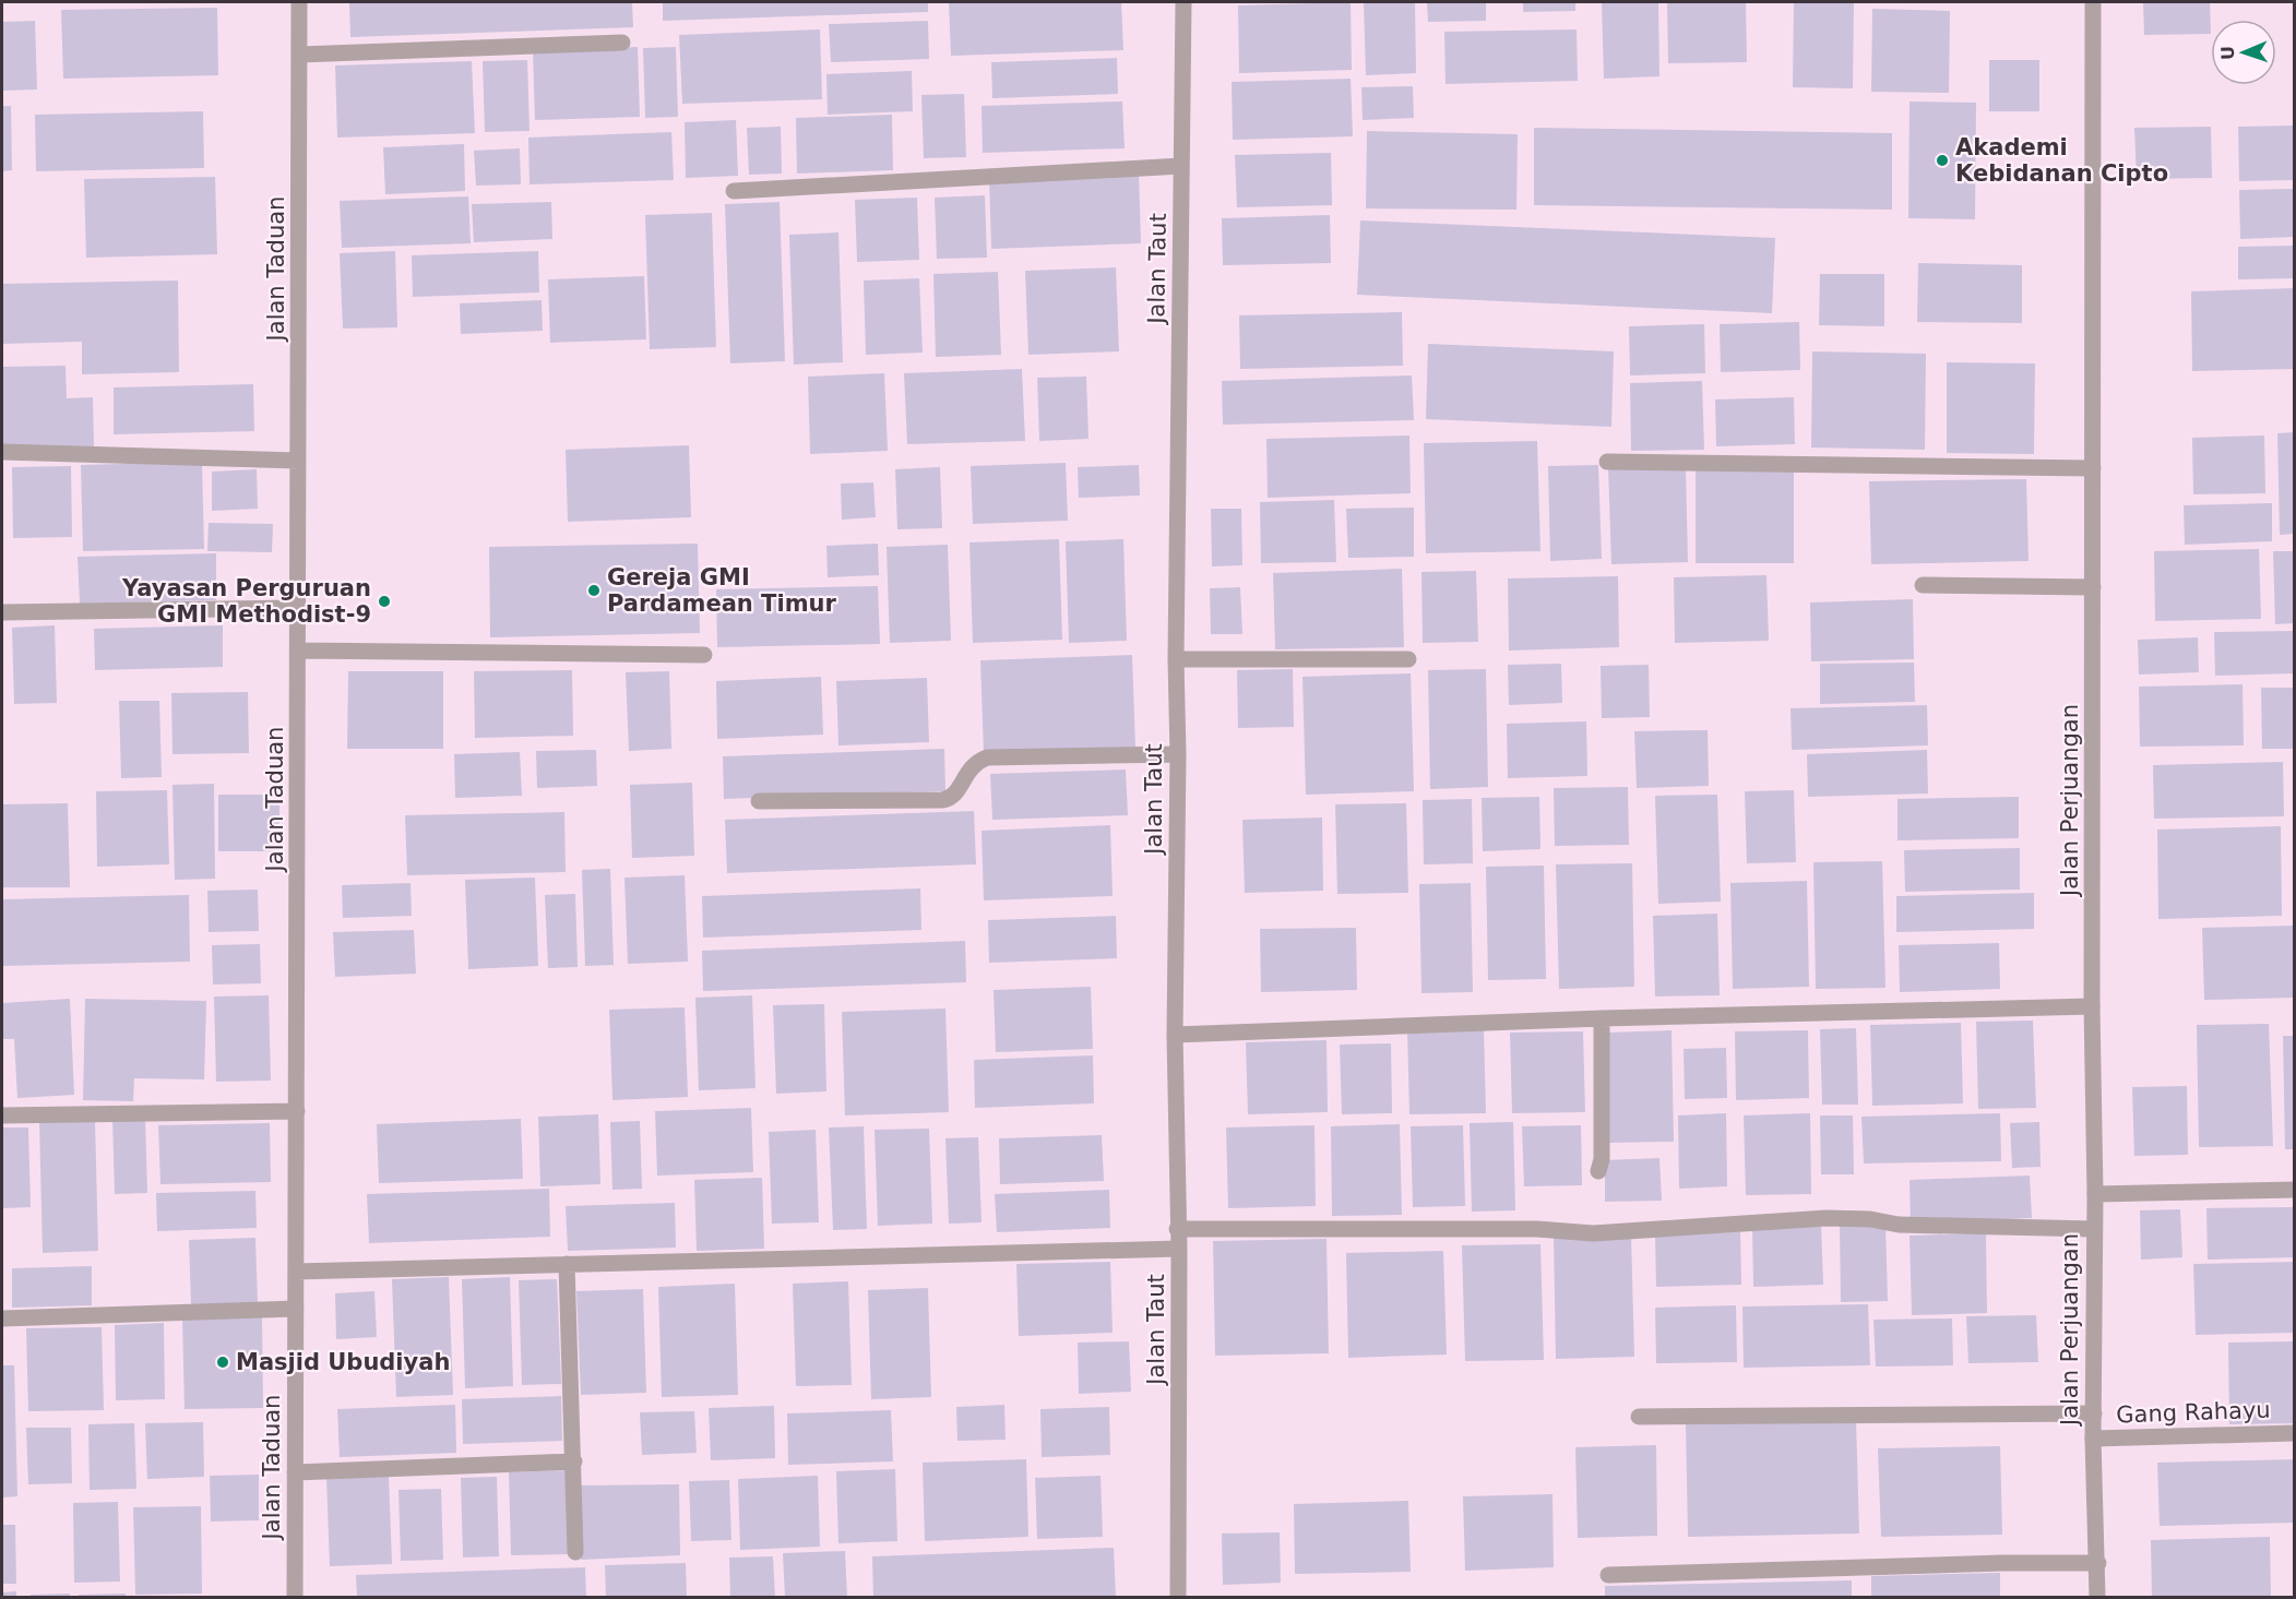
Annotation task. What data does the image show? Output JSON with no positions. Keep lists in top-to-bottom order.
{
  "streets": {
    "street": [
      "Jalan Taduan",
      "Jalan Taut",
      "Jalan Perjuangan",
      "Gang Rahayu"
    ]
  },
  "crossings": [
    ["Jalan Perjuangan", "Gang Rahayu"]
  ],
  "places": [
    "Akademi Kebidanan Cipto",
    "Gereja GMI Pardamean Timur",
    "Yayasan Perguruan GMI Methodist-9",
    "Masjid Ubudiyah"
  ],
  "north": "left"
}
